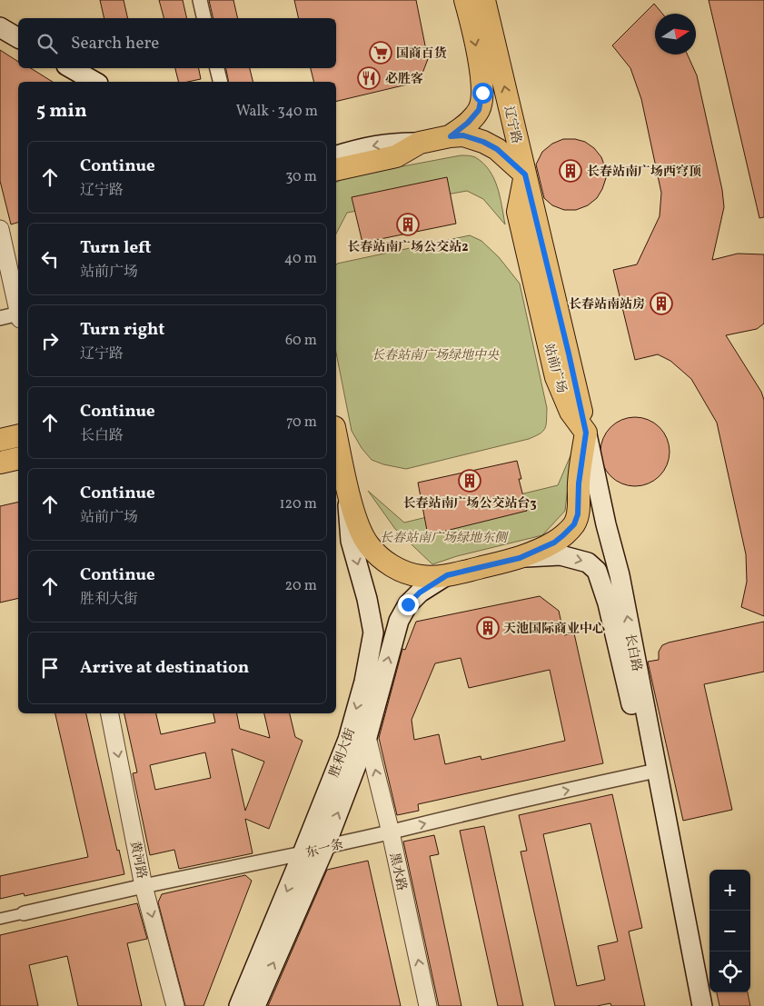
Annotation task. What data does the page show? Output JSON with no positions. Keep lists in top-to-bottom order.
{
  "streets": {
    "main road": [
      "辽宁路",
      "站前广场",
      "长白路",
      "胜利大街"
    ],
    "street": ["东一条", "黄河路", "黑水路"]
  },
  "crossings": [
    ["辽宁路", "站前广场"],
    ["辽宁路", "长白路"],
    ["站前广场", "长白路"],
    ["长白路", "东一条"],
    ["胜利大街", "东一条"],
    ["胜利大街", "黑水路"],
    ["东一条", "黄河路"],
    ["东一条", "黑水路"]
  ],
  "one_way": [
    "辽宁路",
    "东一条",
    "黄河路",
    "黑水路"
  ],
  "parks": ["长春站南广场绿地中央", "长春站南广场绿地东侧"],
  "places": {
    "supermarket": ["国商百货"],
    "restaurant": ["必胜客"],
    "building": [
      "长春站南广场西穹顶",
      "长春站南广场公交站2",
      "长春站南站房",
      "长春站南广场公交站台3",
      "天池国际商业中心"
    ]
  },
  "north": "right",
  "page": {
    "search": "Search here",
    "heading": ["5 min", "Walk · 340 m"],
    "list": [
      ["Continue", "辽宁路", "30 m"],
      ["Turn left", "站前广场", "40 m"],
      ["Turn right", "辽宁路", "60 m"],
      ["Continue", "长白路", "70 m"],
      ["Continue", "站前广场", "120 m"],
      ["Continue", "胜利大街", "20 m"],
      "Arrive at destination"
    ],
    "map_buttons": ["+", "−"]
  }
}
